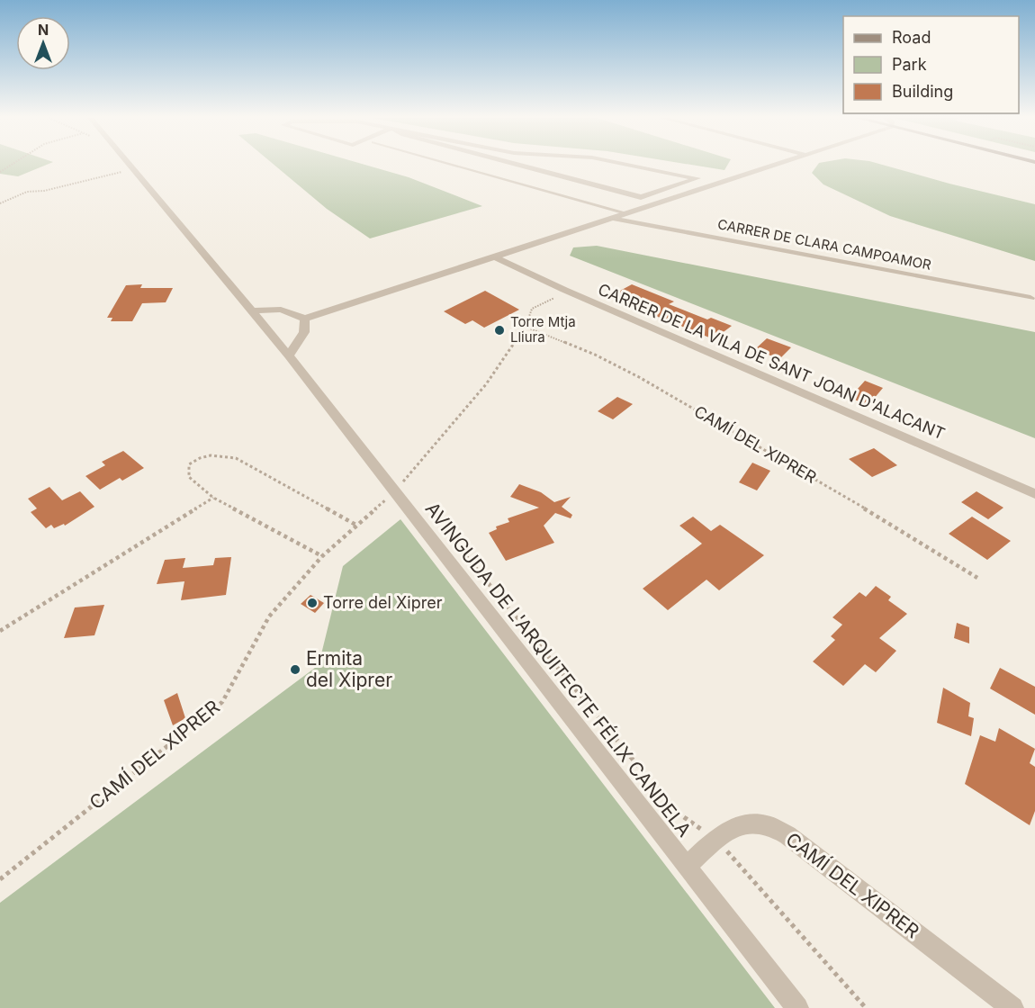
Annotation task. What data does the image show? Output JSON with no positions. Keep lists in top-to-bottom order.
{
  "streets": {
    "street": [
      "CARRER DE CLARA CAMPOAMOR",
      "CARRER DE LA VILA DE SANT JOAN D'ALACANT",
      "CAMÍ DEL XIPRER",
      "AVINGUDA DE L'ARQUITECTE FÉLIX CANDELA"
    ]
  },
  "crossings": [
    ["CARRER DE CLARA CAMPOAMOR", "CARRER DE LA VILA DE SANT JOAN D'ALACANT"],
    ["CARRER DE LA VILA DE SANT JOAN D'ALACANT", "CAMÍ DEL XIPRER"],
    ["CAMÍ DEL XIPRER", "AVINGUDA DE L'ARQUITECTE FÉLIX CANDELA"]
  ],
  "places": ["Torre Mtja Lliura", "Torre del Xiprer", "Ermita del Xiprer"],
  "legend": ["Road", "Park", "Building"],
  "north": "top"
}
